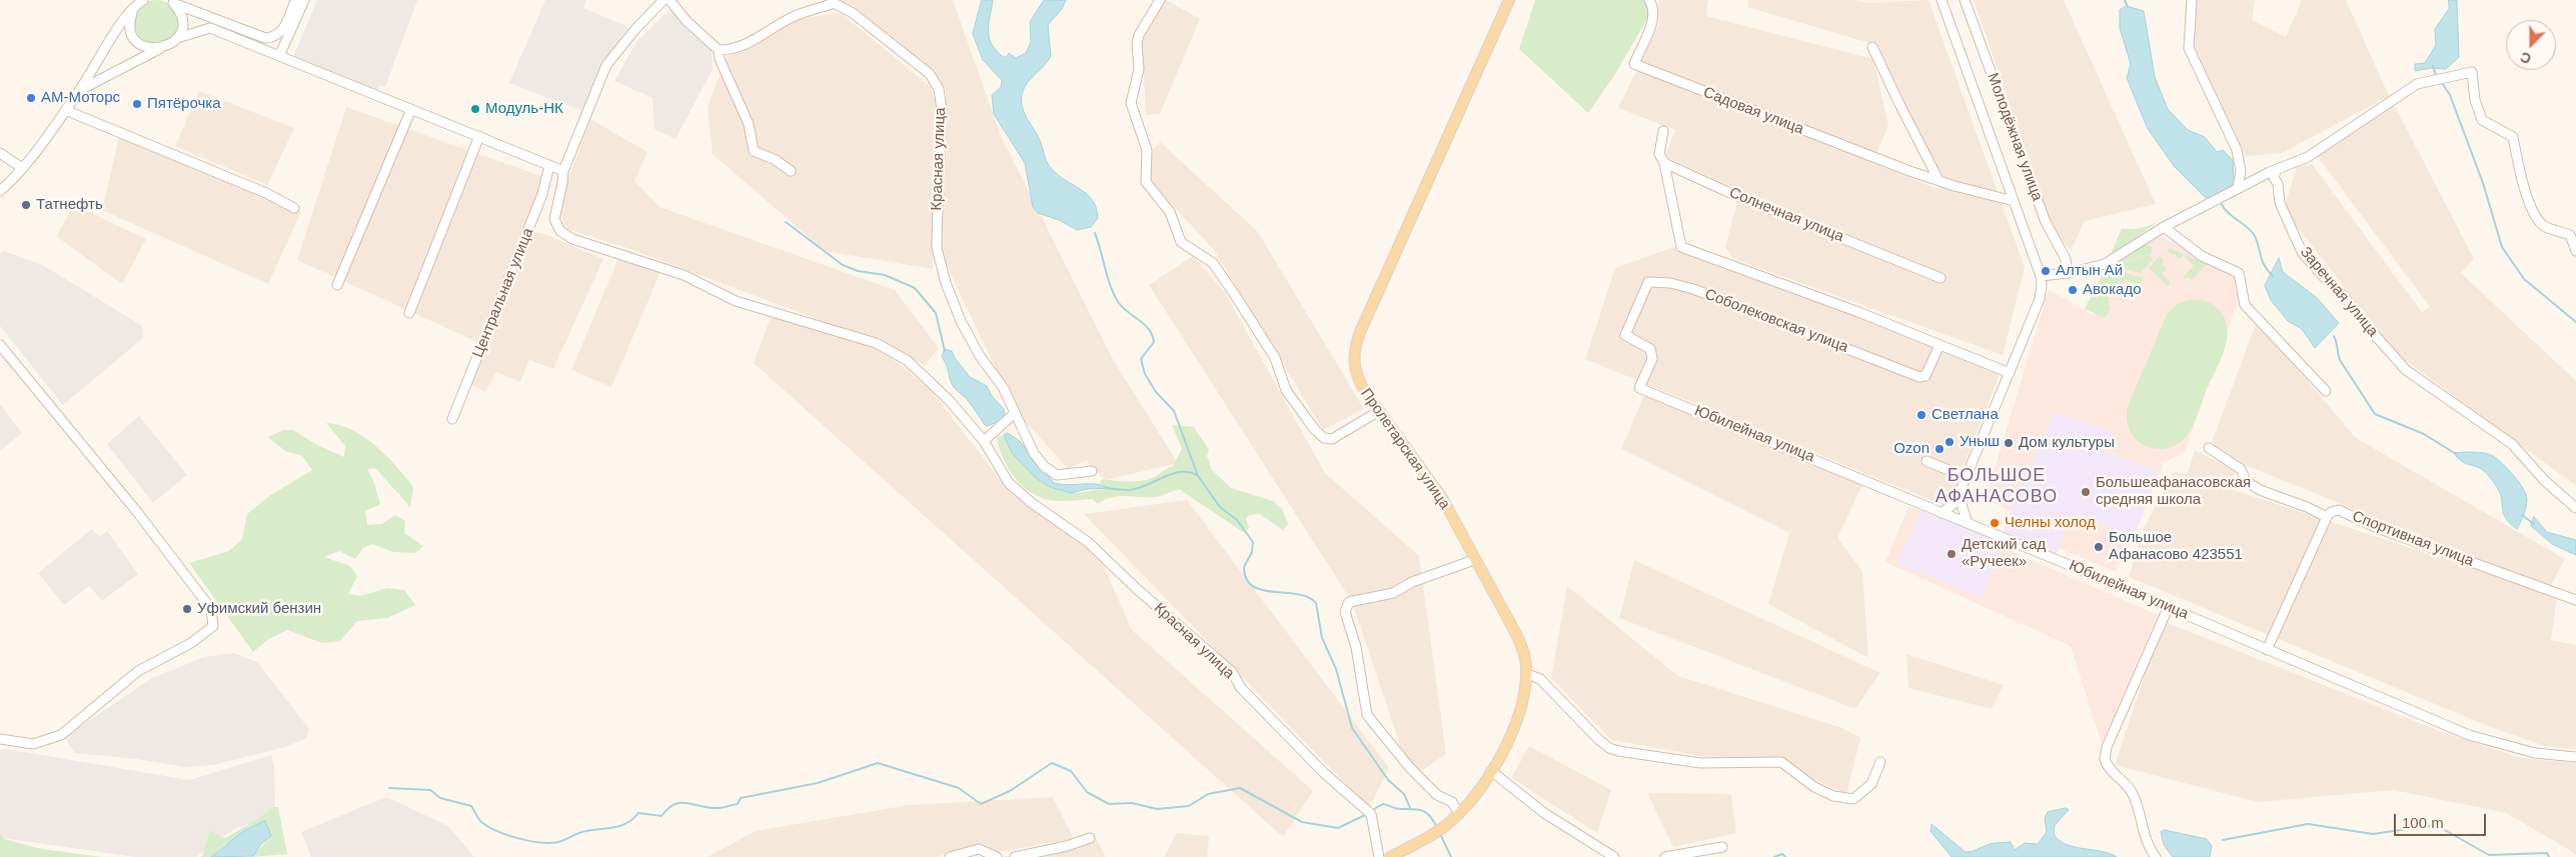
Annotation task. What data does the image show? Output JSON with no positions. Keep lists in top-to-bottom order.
{
  "streets": {
    "main road": ["Пролетарская улица"],
    "street": [
      "Садовая улица",
      "Молодёжная улица",
      "Красная улица",
      "Солнечная улица",
      "Заречная улица",
      "Центральная улица",
      "Соболековская улица",
      "Юбилейная улица",
      "Спортивная улица"
    ]
  },
  "crossings": [
    ["Садовая улица", "Молодёжная улица"],
    ["Молодёжная улица", "Юбилейная улица"],
    ["Красная улица", "Центральная улица"],
    ["Соболековская улица", "Юбилейная улица"]
  ],
  "districts": ["БОЛЬШОЕ АФАНАСОВО"],
  "places": [
    "АМ-Моторс",
    "Пятёрочка",
    "Модуль-НК",
    "Татнефть",
    "Алтын Ай",
    "Авокадо",
    "Светлана",
    "Уныш",
    "Дом культуры",
    "Ozon",
    "Большеафанасовская средняя школа",
    "Челны холод",
    "Большое Афанасово 423551",
    "Детский сад «Ручеек»",
    "Уфимский бензин"
  ],
  "scale_bar": "100 m",
  "north": "bottom"
}
